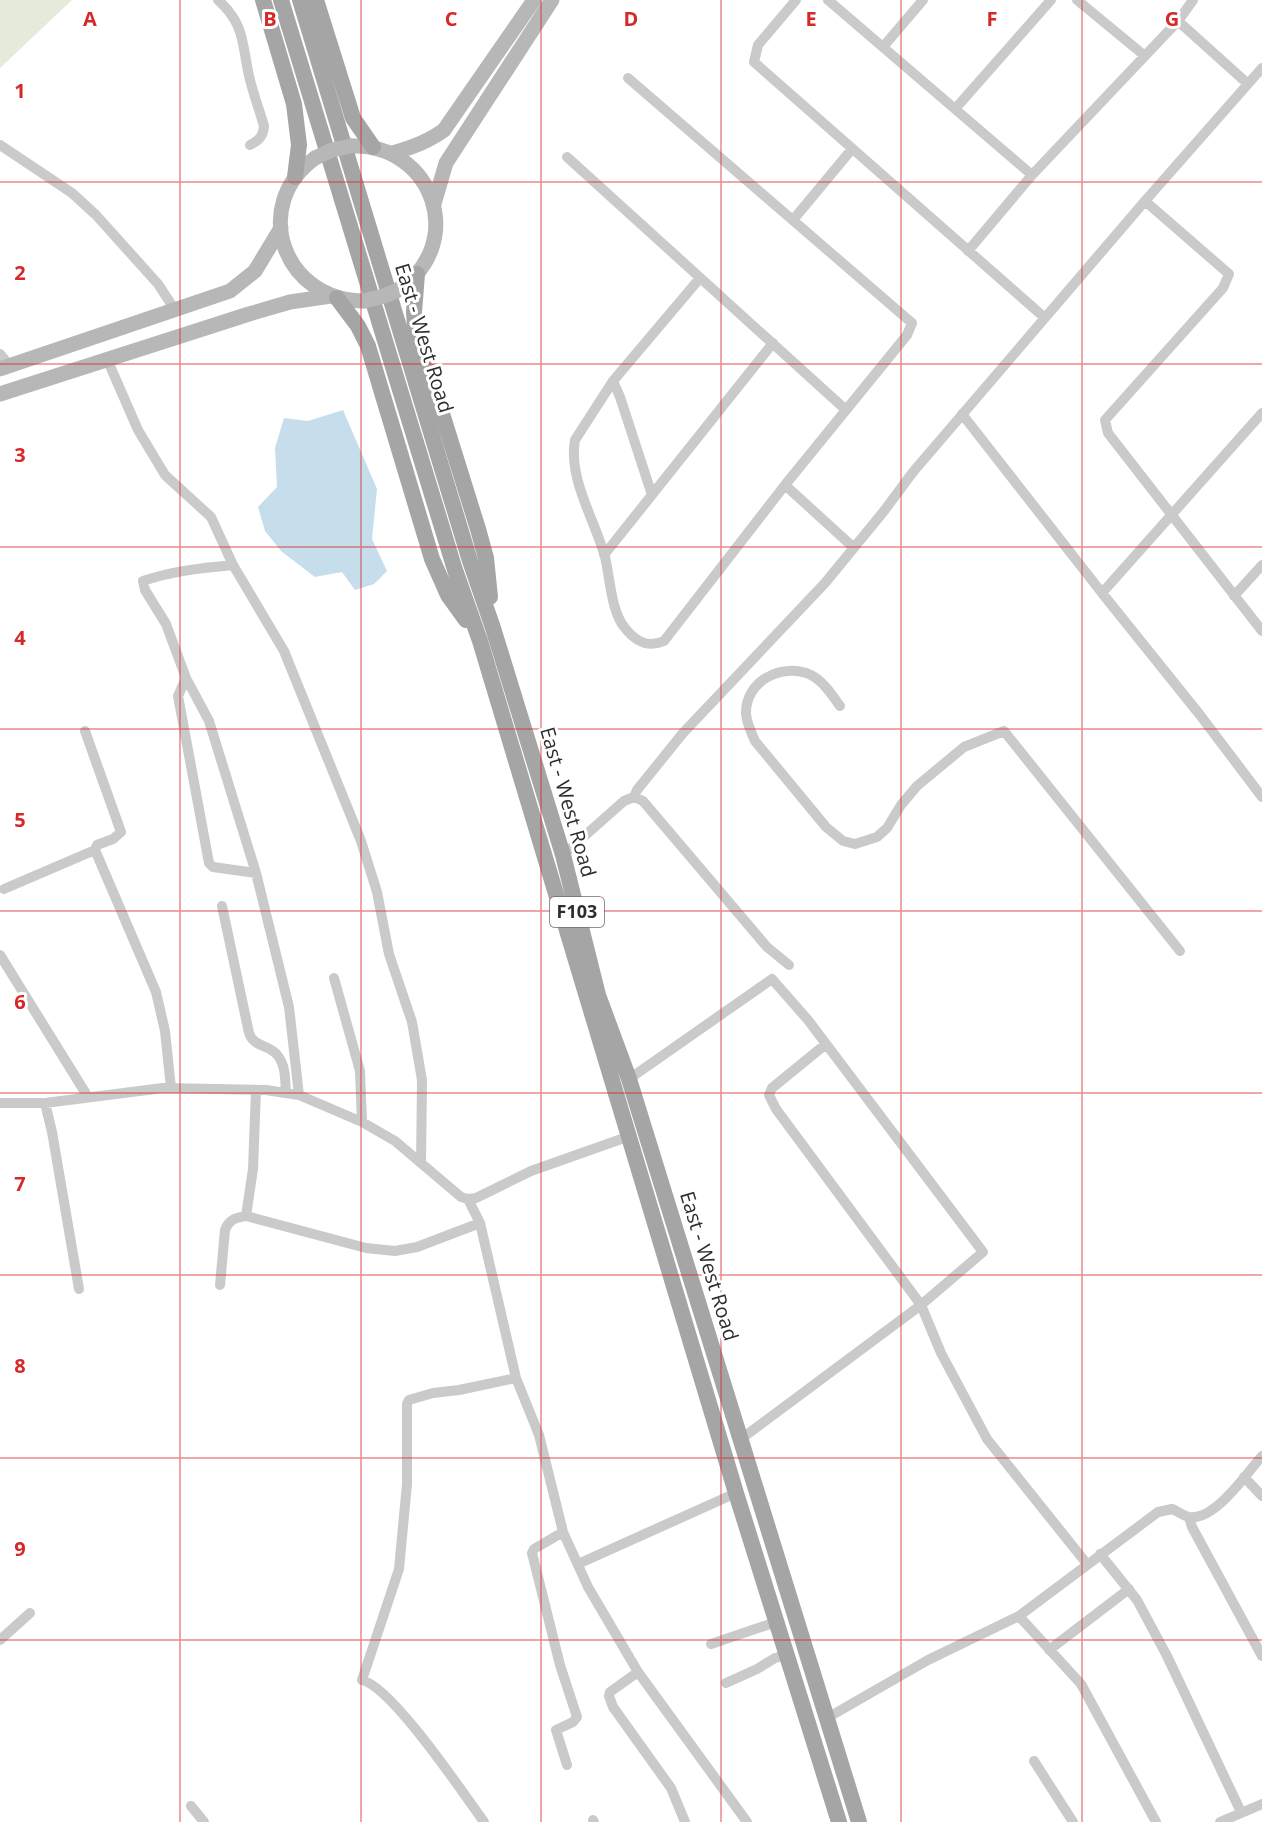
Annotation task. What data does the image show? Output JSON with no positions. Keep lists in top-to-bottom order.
{
  "streets": {
    "main road": ["East - West Road", "F103"]
  },
  "grid": {
    "columns": [
      "A",
      "B",
      "C",
      "D",
      "E",
      "F",
      "G"
    ],
    "rows": [
      "1",
      "2",
      "3",
      "4",
      "5",
      "6",
      "7",
      "8",
      "9"
    ]
  }
}
